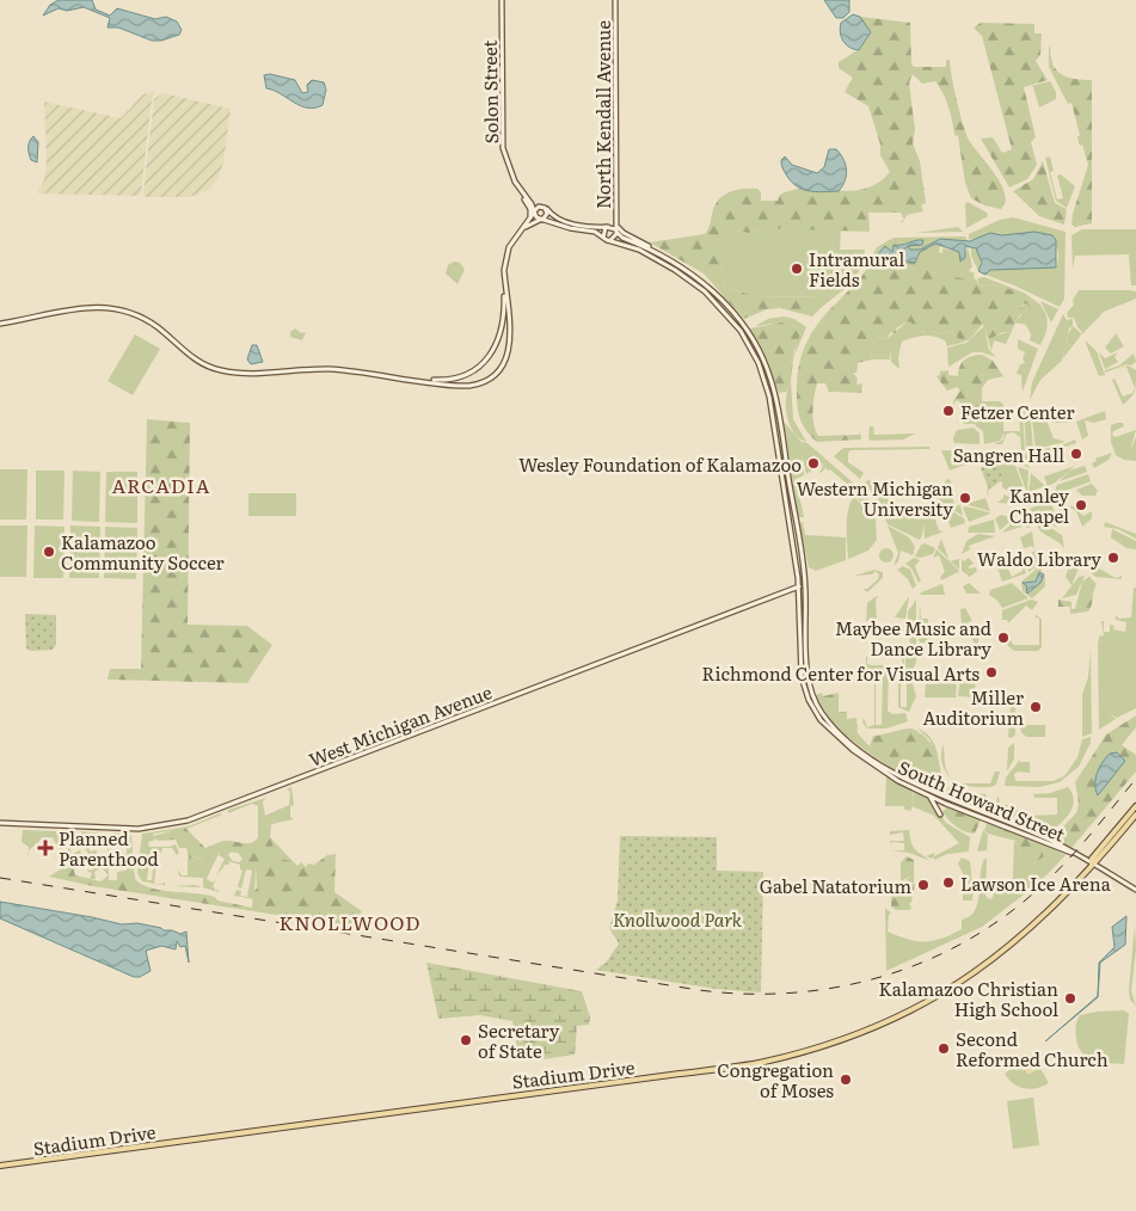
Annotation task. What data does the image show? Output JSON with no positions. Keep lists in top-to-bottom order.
{
  "streets": {
    "main road": ["Stadium Drive"],
    "street": [
      "Solon Street",
      "North Kendall Avenue",
      "West Michigan Avenue",
      "South Howard Street"
    ]
  },
  "crossings": [
    ["North Kendall Avenue", "South Howard Street"],
    ["West Michigan Avenue", "South Howard Street"]
  ],
  "districts": ["ARCADIA", "KNOLLWOOD"],
  "parks": ["Knollwood Park"],
  "places": {
    "other": [
      "Intramural Fields",
      "Fetzer Center",
      "Sangren Hall",
      "Wesley Foundation of Kalamazoo",
      "Western Michigan University",
      "Kanley Chapel",
      "Kalamazoo Community Soccer",
      "Waldo Library",
      "Maybee Music and Dance Library",
      "Richmond Center for Visual Arts",
      "Miller Auditorium",
      "Lawson Ice Arena",
      "Gabel Natatorium",
      "Kalamazoo Christian High School",
      "Secretary of State",
      "Second Reformed Church",
      "Congregation of Moses"
    ],
    "health": ["Planned Parenthood"]
  }
}
